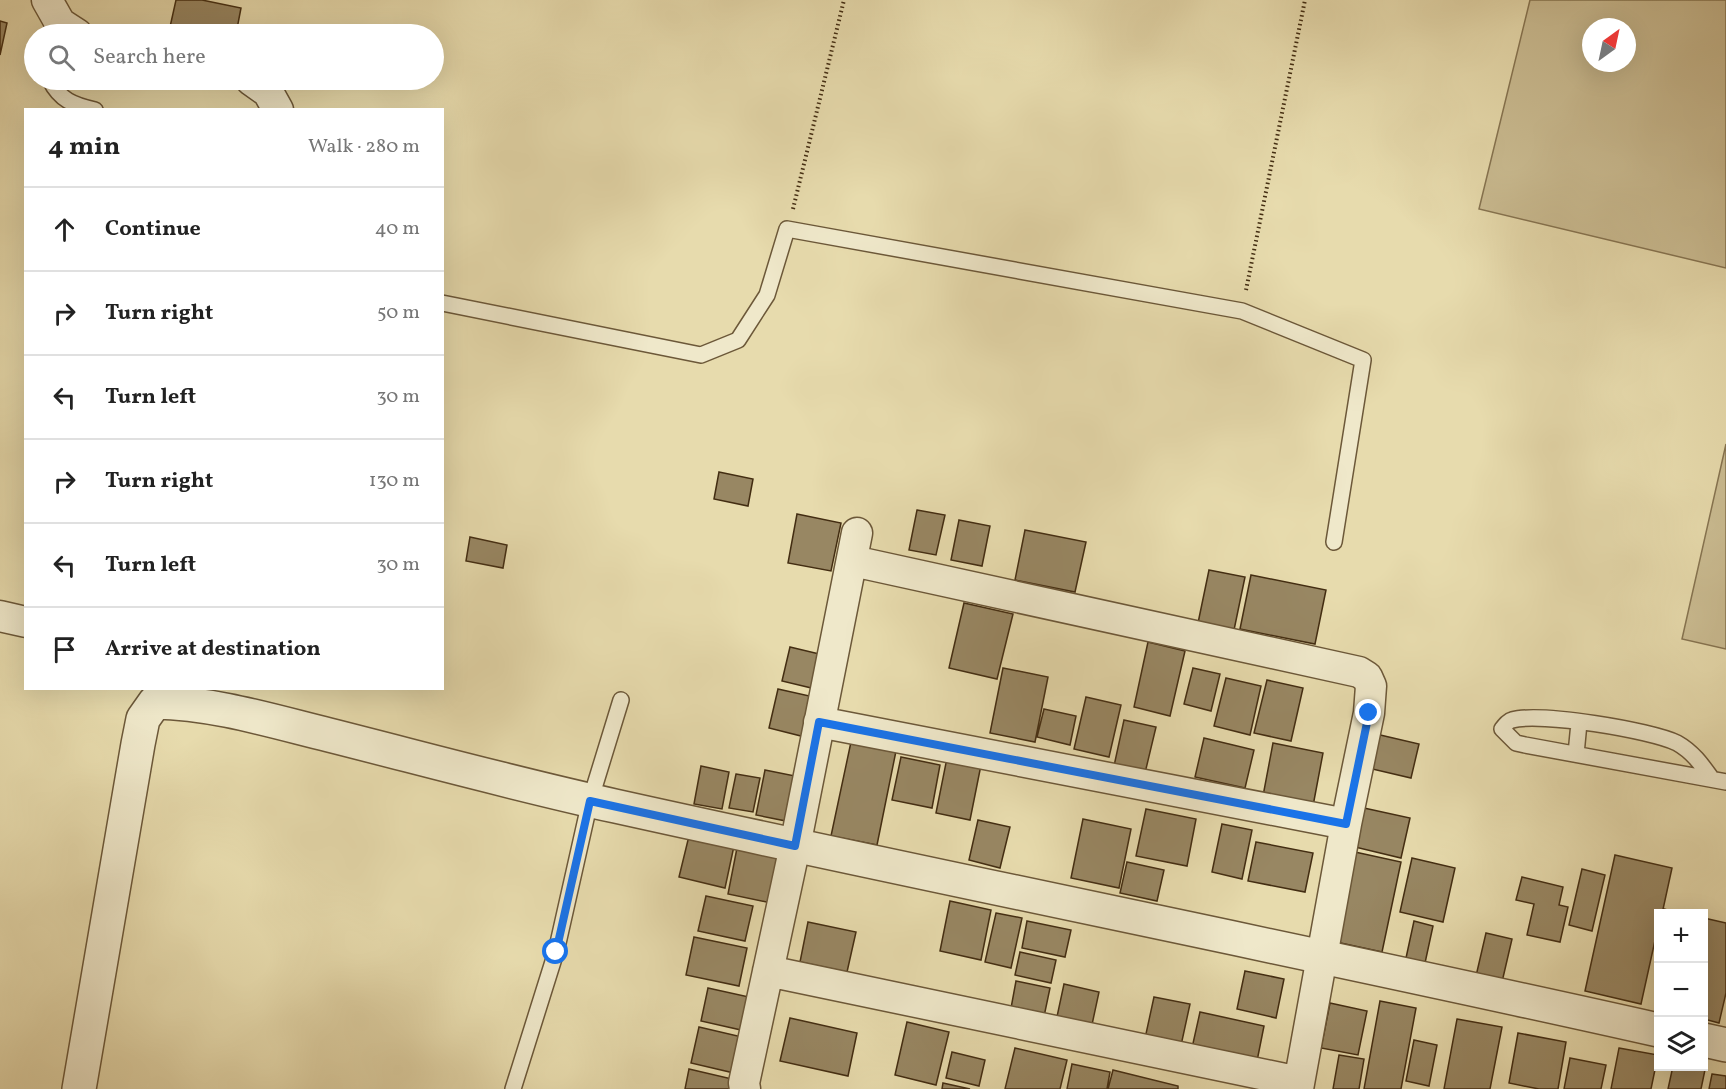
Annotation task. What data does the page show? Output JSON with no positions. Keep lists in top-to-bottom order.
{
  "north": "top right",
  "page": {
    "search": "Search here",
    "heading": ["4 min", "Walk · 280 m"],
    "list": [
      ["Continue", "40 m"],
      ["Turn right", "50 m"],
      ["Turn left", "30 m"],
      ["Turn right", "130 m"],
      ["Turn left", "30 m"],
      "Arrive at destination"
    ],
    "map_buttons": ["+", "−"]
  }
}
